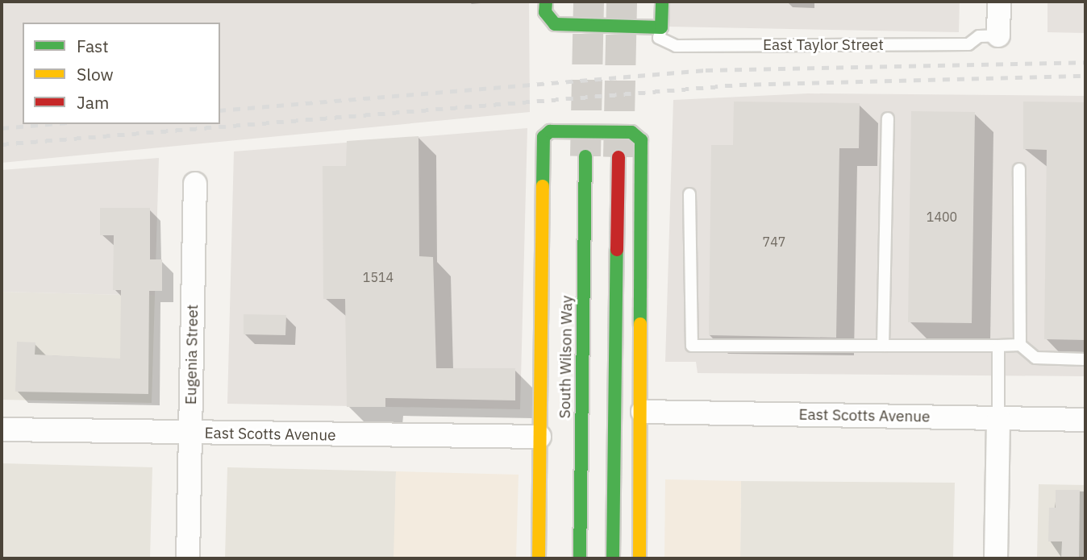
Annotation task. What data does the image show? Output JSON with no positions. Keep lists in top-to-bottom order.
{
  "streets": {
    "main road": ["South Wilson Way"],
    "street": ["Eugenia Street", "East Scotts Avenue"],
    "lane": ["East Taylor Street"]
  },
  "crossings": [
    ["Eugenia Street", "East Scotts Avenue"]
  ],
  "house_numbers": ["1400", "747", "1514"],
  "legend": ["Fast", "Slow", "Jam"]
}
